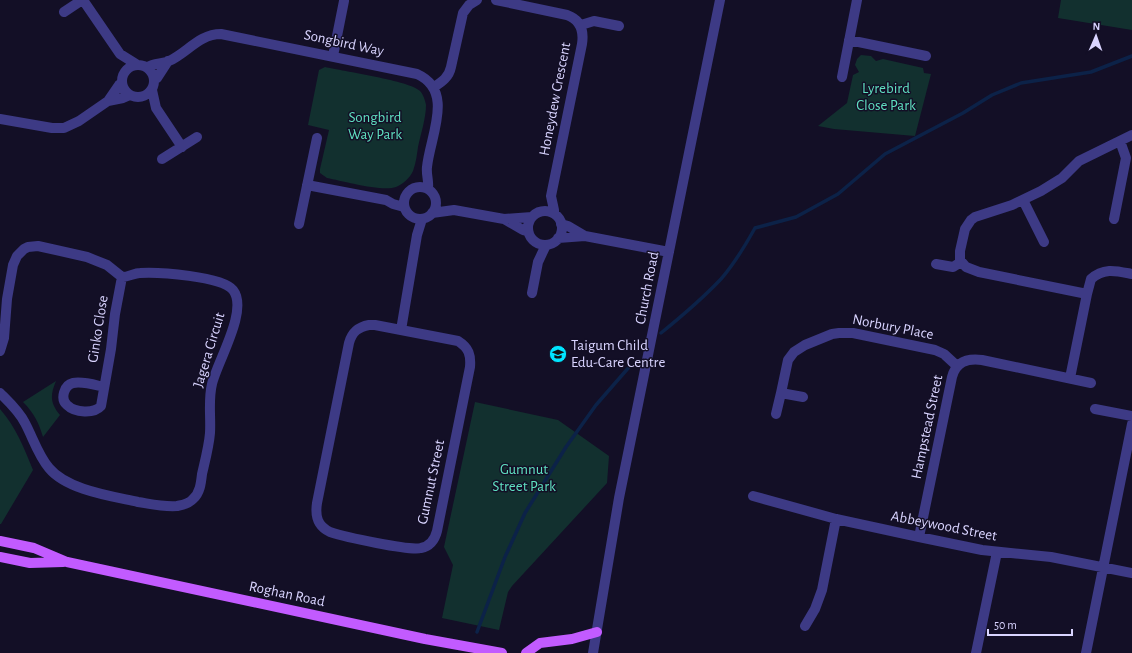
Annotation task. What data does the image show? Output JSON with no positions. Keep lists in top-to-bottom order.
{
  "streets": {
    "main road": ["Roghan Road"],
    "street": [
      "Songbird Way",
      "Honeydew Crescent",
      "Church Road",
      "Norbury Place",
      "Ginko Close",
      "Jagera Circuit",
      "Hampstead Street",
      "Gumnut Street",
      "Abbeywood Street"
    ]
  },
  "crossings": [
    ["Norbury Place", "Hampstead Street"],
    ["Ginko Close", "Jagera Circuit"],
    ["Hampstead Street", "Abbeywood Street"]
  ],
  "parks": ["Lyrebird Close Park", "Songbird Way Park", "Gumnut Street Park"],
  "places": {
    "school or university": ["Taigum Child Edu-Care Centre"]
  },
  "scale_bar": "50 m",
  "north": "top"
}
